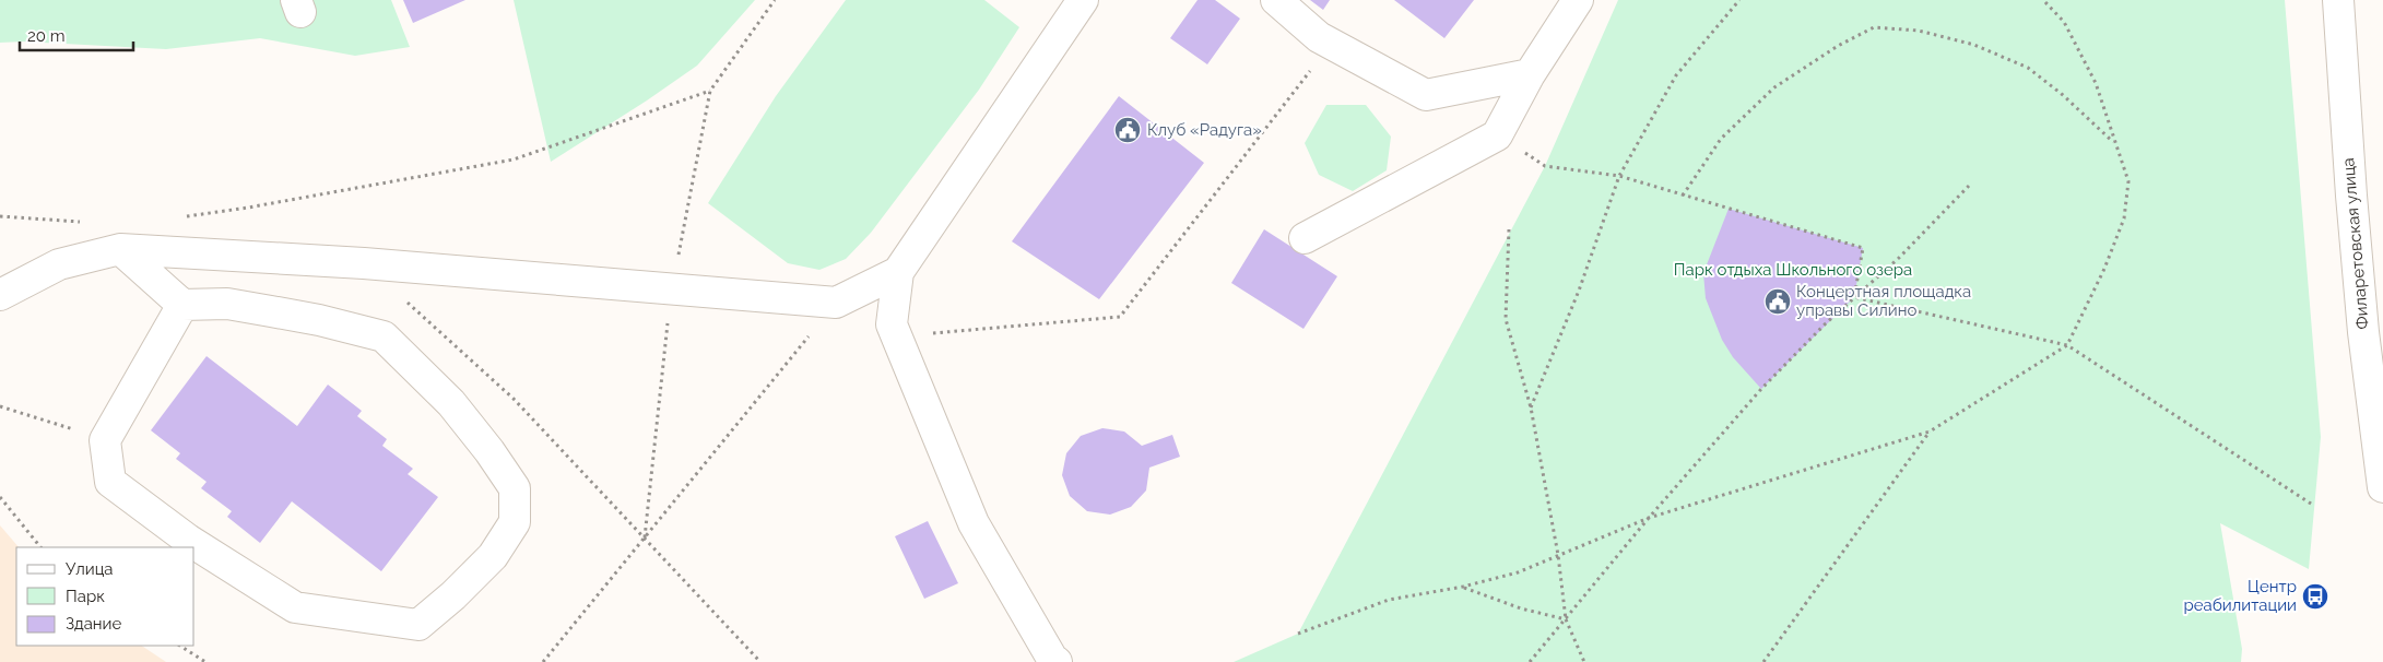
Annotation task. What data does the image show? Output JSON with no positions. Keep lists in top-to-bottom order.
{
  "streets": {
    "street": ["Филаретовская улица"]
  },
  "parks": ["Парк отдыха Школьного озера"],
  "places": {
    "public building": ["Клуб «Радуга»", "Концертная площадка управы Силино"],
    "bus stop": ["Центр реабилитации"]
  },
  "legend": ["Улица", "Парк", "Здание"],
  "scale_bar": "20 m"
}
